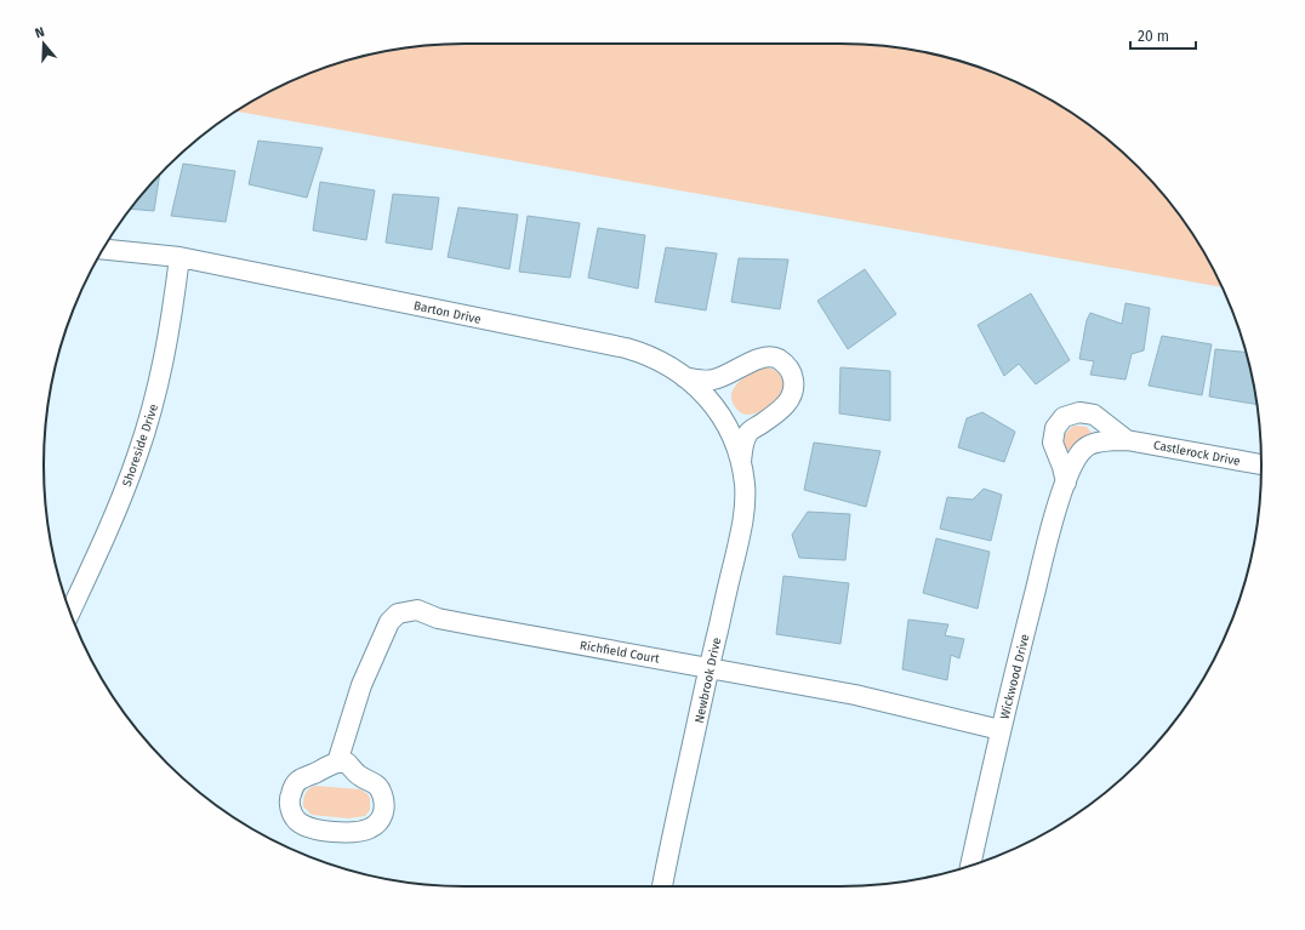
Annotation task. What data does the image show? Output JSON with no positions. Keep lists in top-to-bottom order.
{
  "streets": {
    "street": [
      "Barton Drive",
      "Shoreside Drive",
      "Castlerock Drive",
      "Richfield Court",
      "Wickwood Drive",
      "Newbrook Drive"
    ]
  },
  "crossings": [
    ["Barton Drive", "Shoreside Drive"],
    ["Barton Drive", "Newbrook Drive"],
    ["Castlerock Drive", "Wickwood Drive"],
    ["Richfield Court", "Wickwood Drive"],
    ["Richfield Court", "Newbrook Drive"]
  ],
  "scale_bar": "20 m",
  "north": "top"
}
